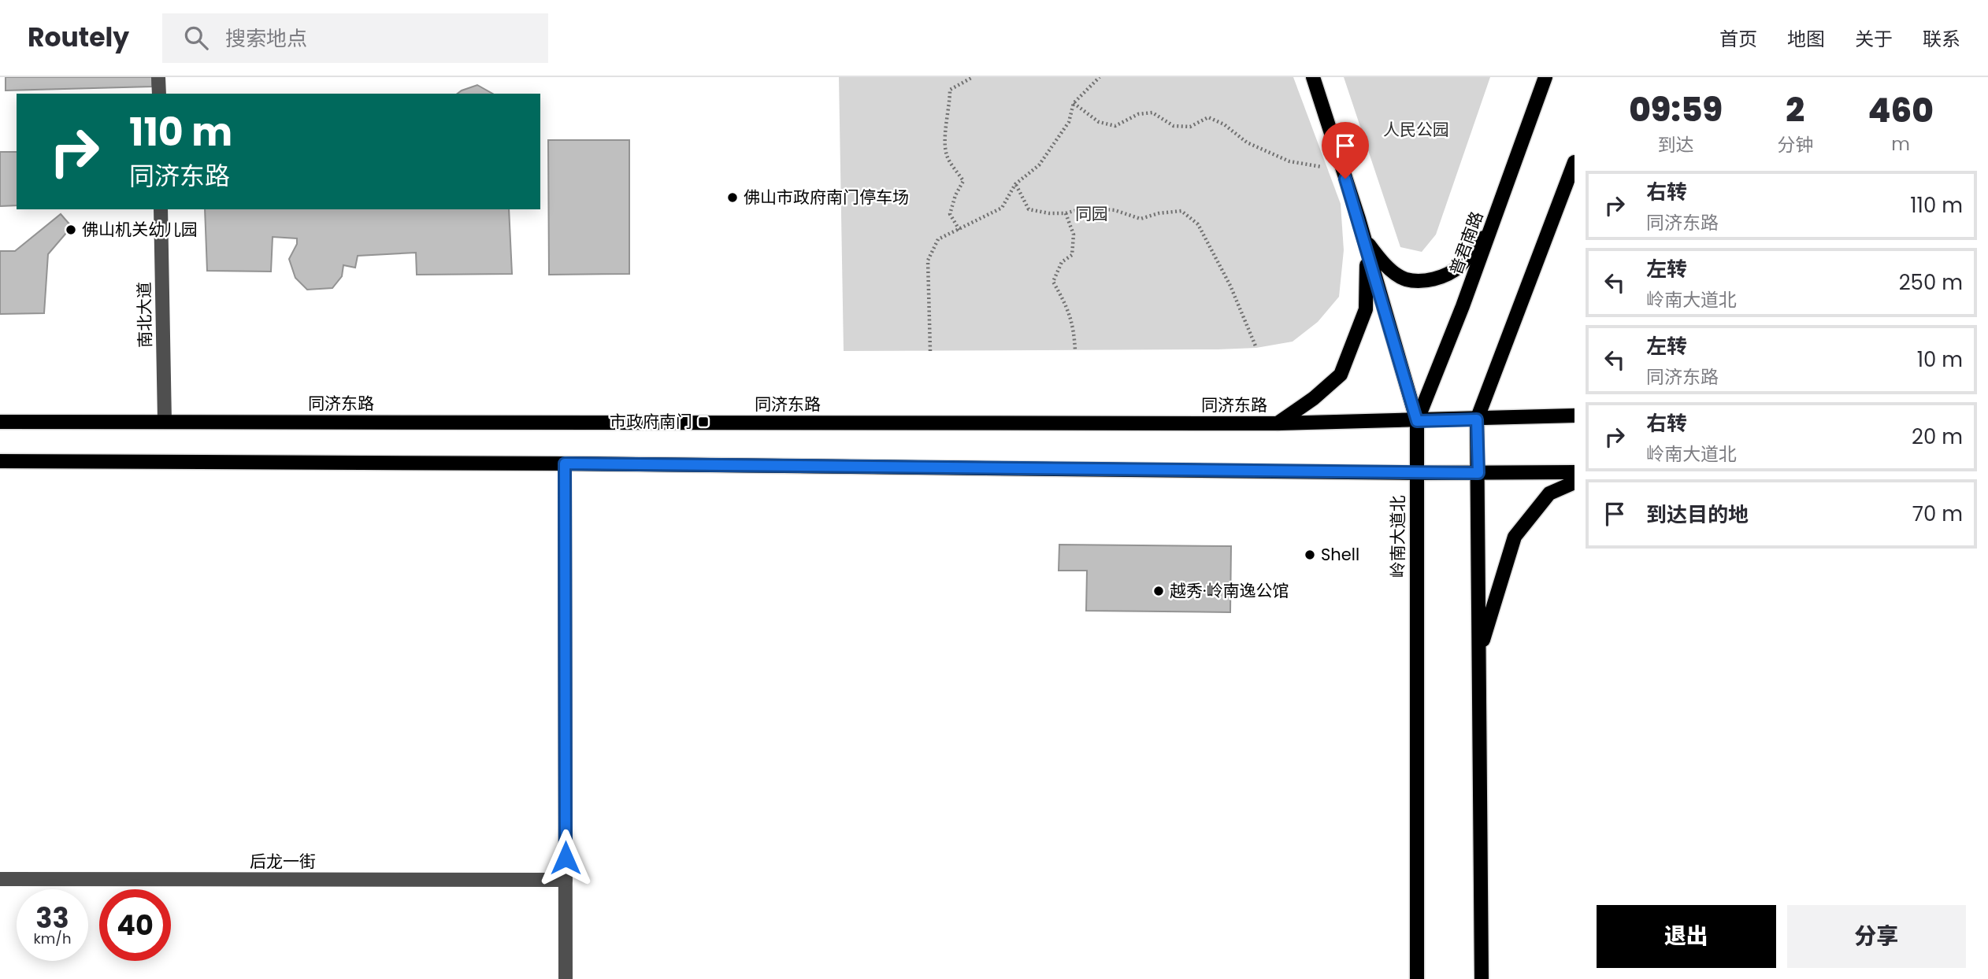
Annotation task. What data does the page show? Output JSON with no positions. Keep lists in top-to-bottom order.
{
  "streets": {
    "main road": ["普君南路", "同济东路", "岭南大道北"],
    "street": ["南北大道", "后龙一街"]
  },
  "crossings": [
    ["普君南路", "同济东路"],
    ["普君南路", "岭南大道北"],
    ["南北大道", "同济东路"],
    ["同济东路", "岭南大道北"]
  ],
  "parks": ["人民公园", "同园"],
  "places": {
    "other": [
      "佛山市政府南门停车场",
      "佛山机关幼儿园",
      "Shell",
      "越秀·岭南逸公馆"
    ],
    "transit": ["市政府南门"]
  },
  "page": {
    "header": "Routely",
    "search": "搜索地点",
    "nav": [
      "首页",
      "地图",
      "关于",
      "联系"
    ],
    "eta": [
      "09:59",
      "到达",
      "2",
      "分钟",
      "460",
      "m"
    ],
    "turn": ["110 m", "同济东路"],
    "list": [
      {
        "name": "右转",
        "note": "同济东路",
        "value": "110 m"
      },
      {
        "name": "左转",
        "note": "岭南大道北",
        "value": "250 m"
      },
      {
        "name": "左转",
        "note": "同济东路",
        "value": "10 m"
      },
      {
        "name": "右转",
        "note": "岭南大道北",
        "value": "20 m"
      },
      {
        "name": "到达目的地",
        "value": "70 m"
      }
    ],
    "speed": "33 km/h",
    "limit": "40",
    "buttons": ["退出", "分享"]
  }
}
